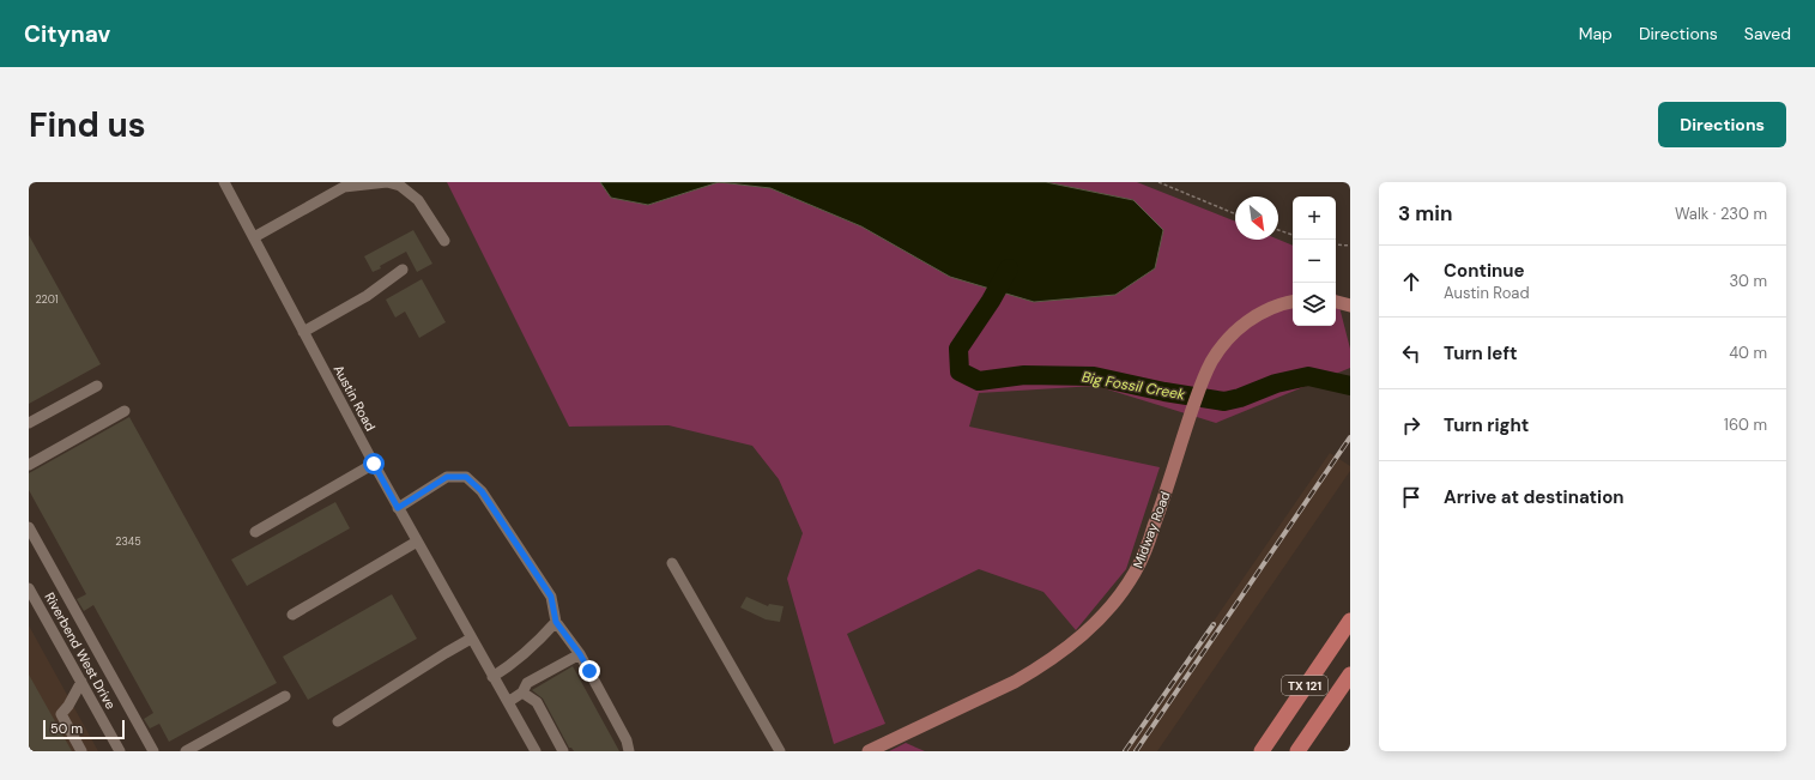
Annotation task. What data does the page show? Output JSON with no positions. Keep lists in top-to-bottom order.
{
  "streets": {
    "highway": ["TX 121"],
    "main road": ["Midway Road"],
    "street": ["Austin Road", "Riverbend West Drive"]
  },
  "water": ["Big Fossil Creek"],
  "house_numbers": ["2201", "2345"],
  "scale_bar": "50 m",
  "north": "bottom right",
  "page": {
    "header": "Citynav",
    "nav": ["Map", "Directions", "Saved"],
    "buttons": "Directions",
    "title": "Find us",
    "heading": ["3 min", "Walk · 230 m"],
    "map_buttons": ["+", "−"],
    "list": [
      ["Continue", "Austin Road", "30 m"],
      ["Turn left", "40 m"],
      ["Turn right", "160 m"],
      "Arrive at destination"
    ],
    "scale": "50 m"
  }
}
